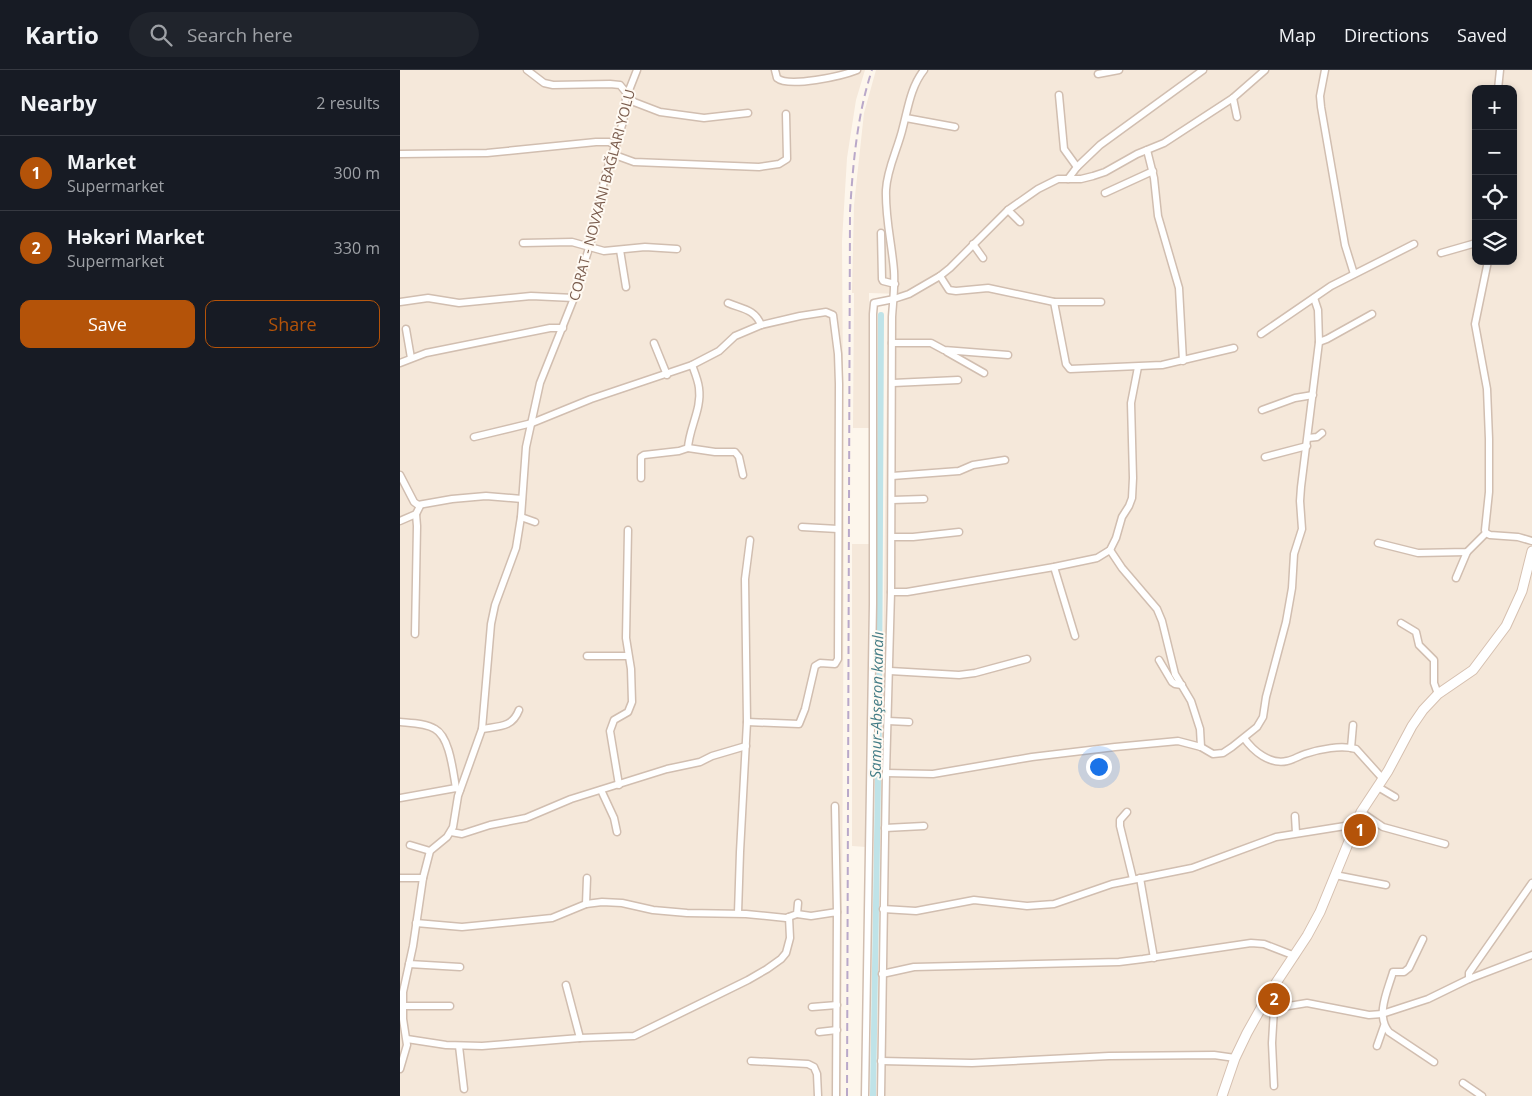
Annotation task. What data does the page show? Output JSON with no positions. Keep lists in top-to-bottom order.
{
  "water": ["Samur-Abşeron kanalı"],
  "page": {
    "header": "Kartio",
    "search": "Search here",
    "nav": ["Map", "Directions", "Saved"],
    "heading": ["Nearby", "2 results"],
    "map_buttons": ["+", "−"],
    "list": [
      {
        "mark": "1",
        "name": "Market",
        "note": "Supermarket",
        "value": "300 m"
      },
      {
        "mark": "2",
        "name": "Həkəri Market",
        "note": "Supermarket",
        "value": "330 m"
      }
    ],
    "buttons": ["Save", "Share"],
    "pins": ["1", "2"]
  }
}
